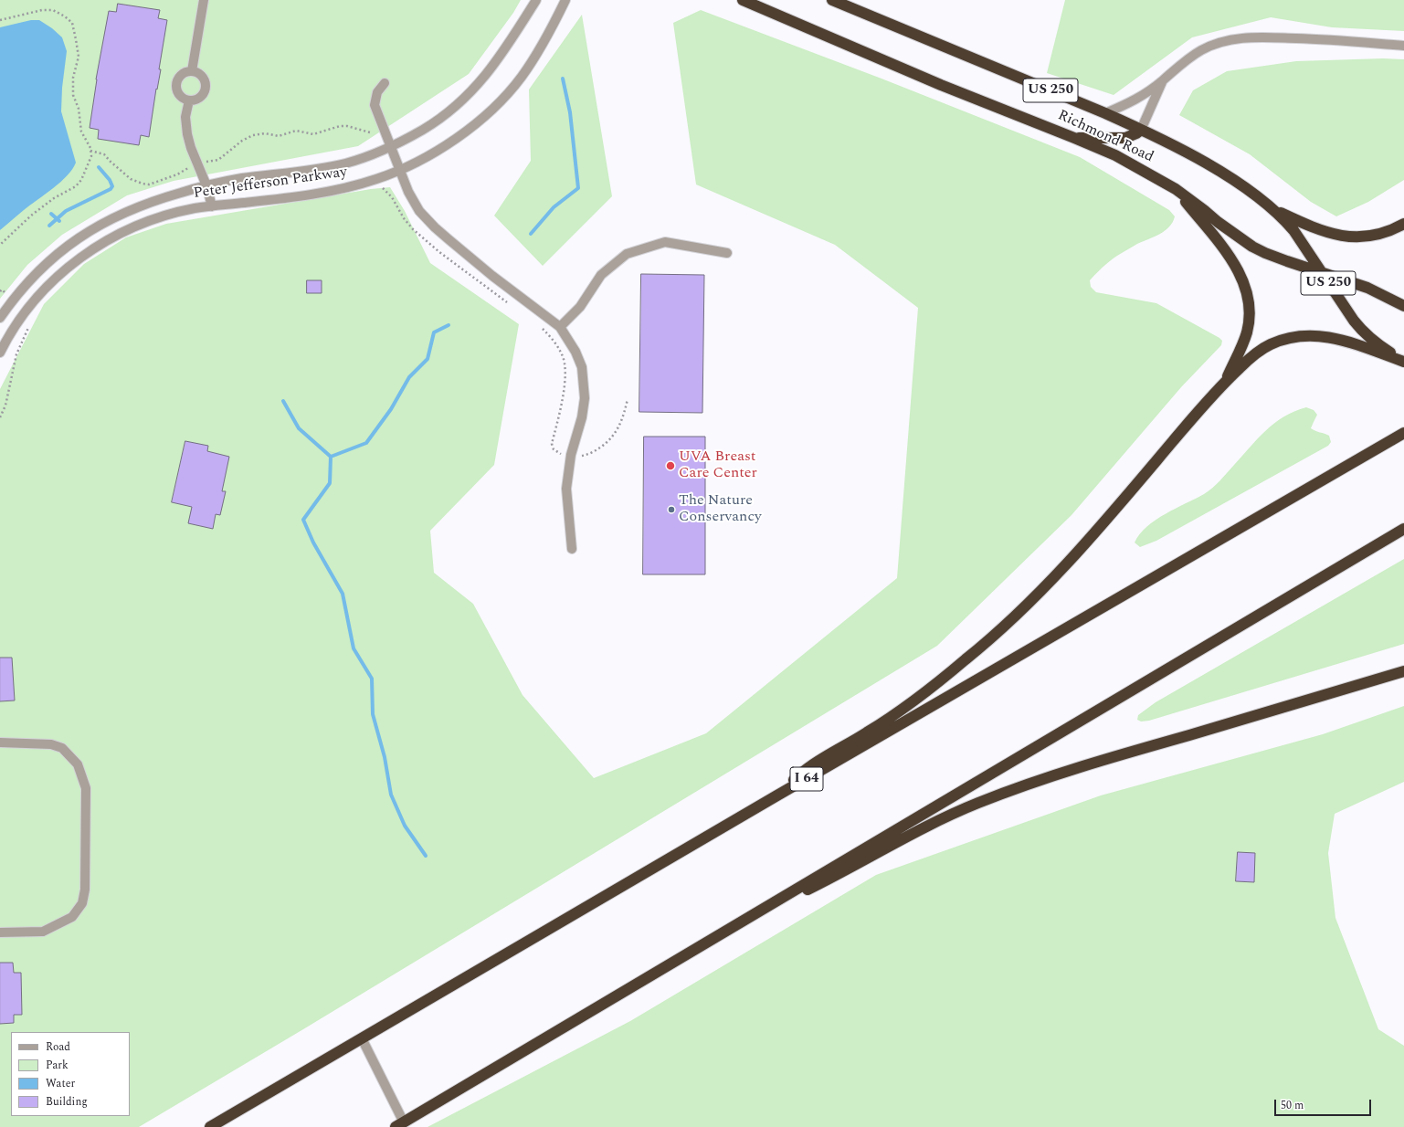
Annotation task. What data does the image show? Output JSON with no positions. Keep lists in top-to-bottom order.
{
  "streets": {
    "highway": ["US 250", "Richmond Road", "I 64"],
    "street": ["Peter Jefferson Parkway"]
  },
  "places": ["UVA Breast Care Center", "The Nature Conservancy"],
  "legend": [
    "Road",
    "Park",
    "Water",
    "Building"
  ],
  "scale_bar": "50 m"
}
